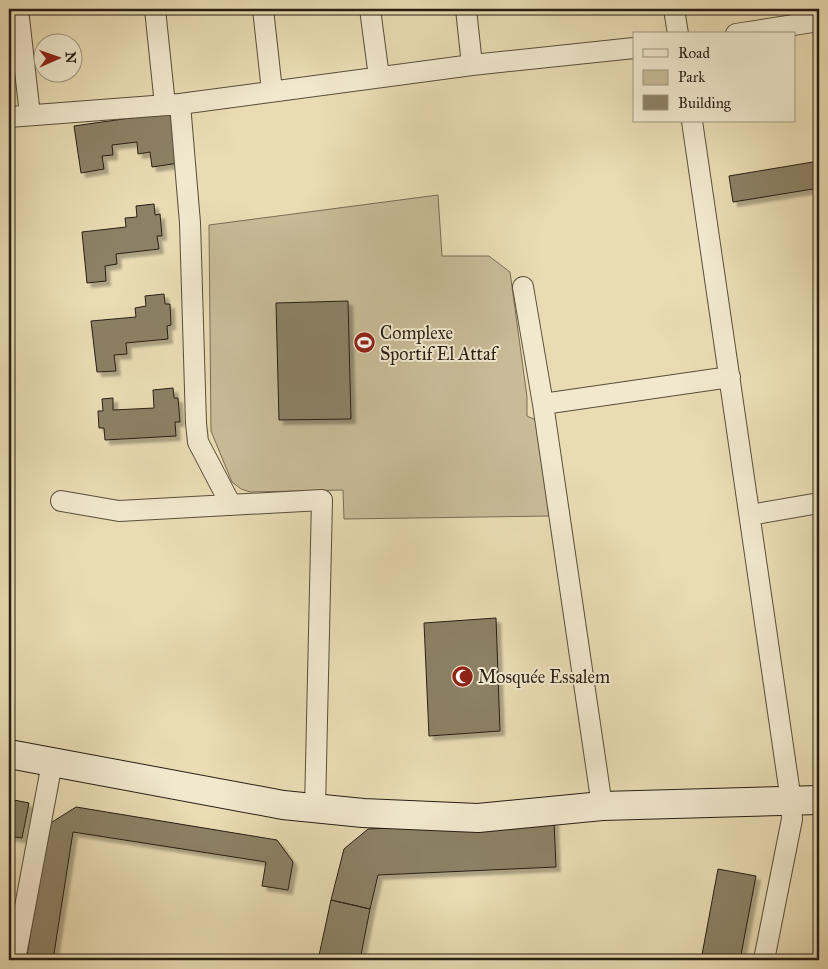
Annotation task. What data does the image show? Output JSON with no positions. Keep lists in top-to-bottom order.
{
  "places": {
    "sports": ["Complexe Sportif El Attaf"],
    "mosque": ["Mosquée Essalem"]
  },
  "legend": ["Road", "Park", "Building"],
  "north": "right"
}
